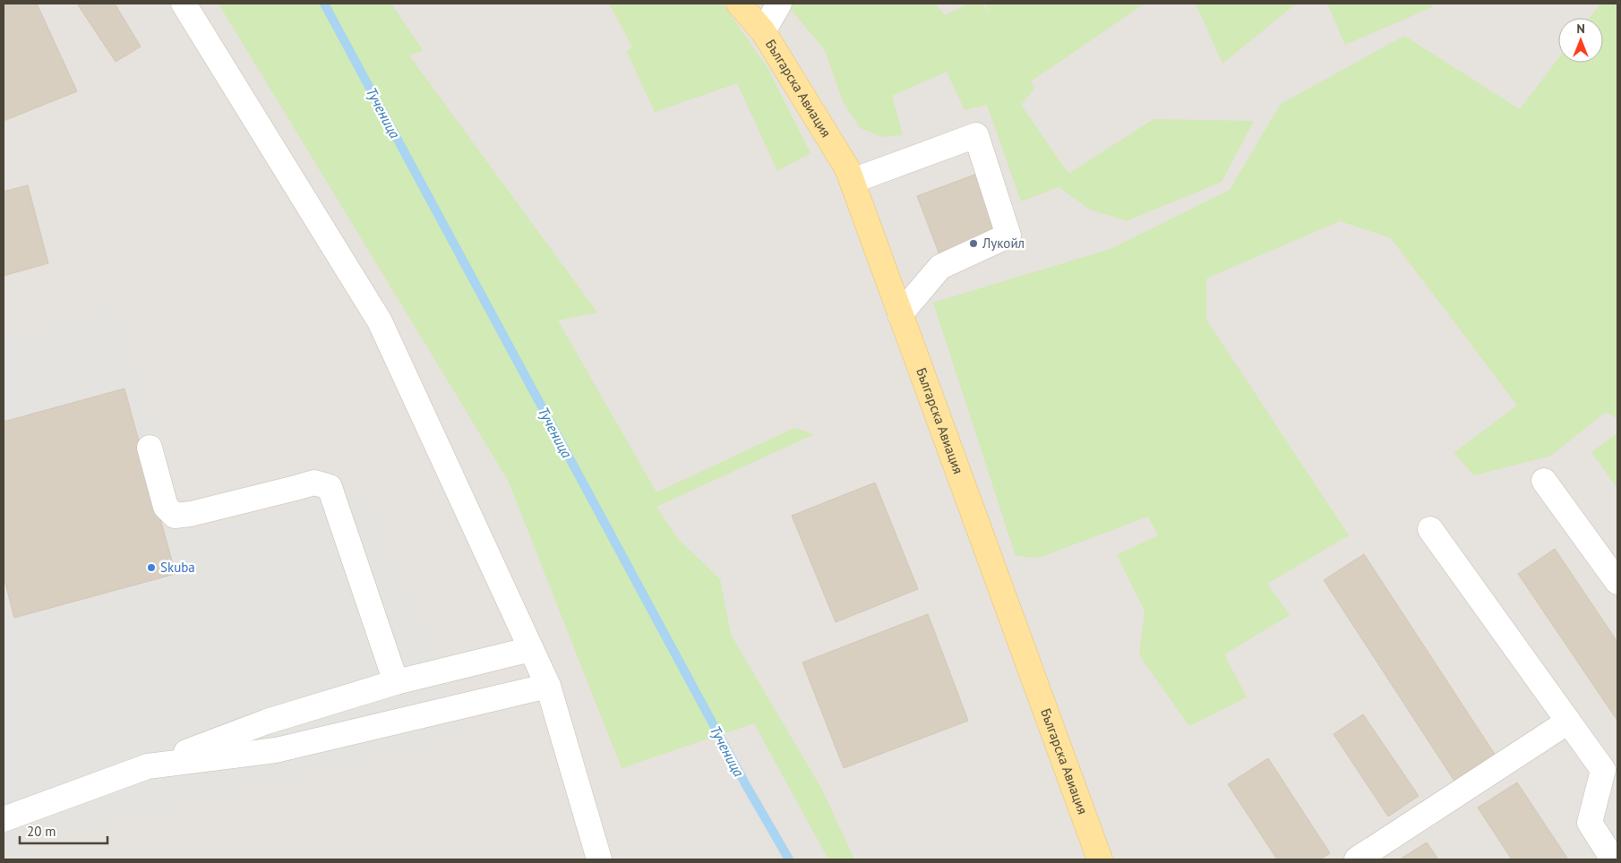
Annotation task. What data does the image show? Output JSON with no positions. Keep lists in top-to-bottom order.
{
  "streets": {
    "main road": ["Българска Авиация"]
  },
  "water": ["Тученица"],
  "places": ["Лукойл", "Skuba"],
  "scale_bar": "20 m",
  "north": "top"
}
